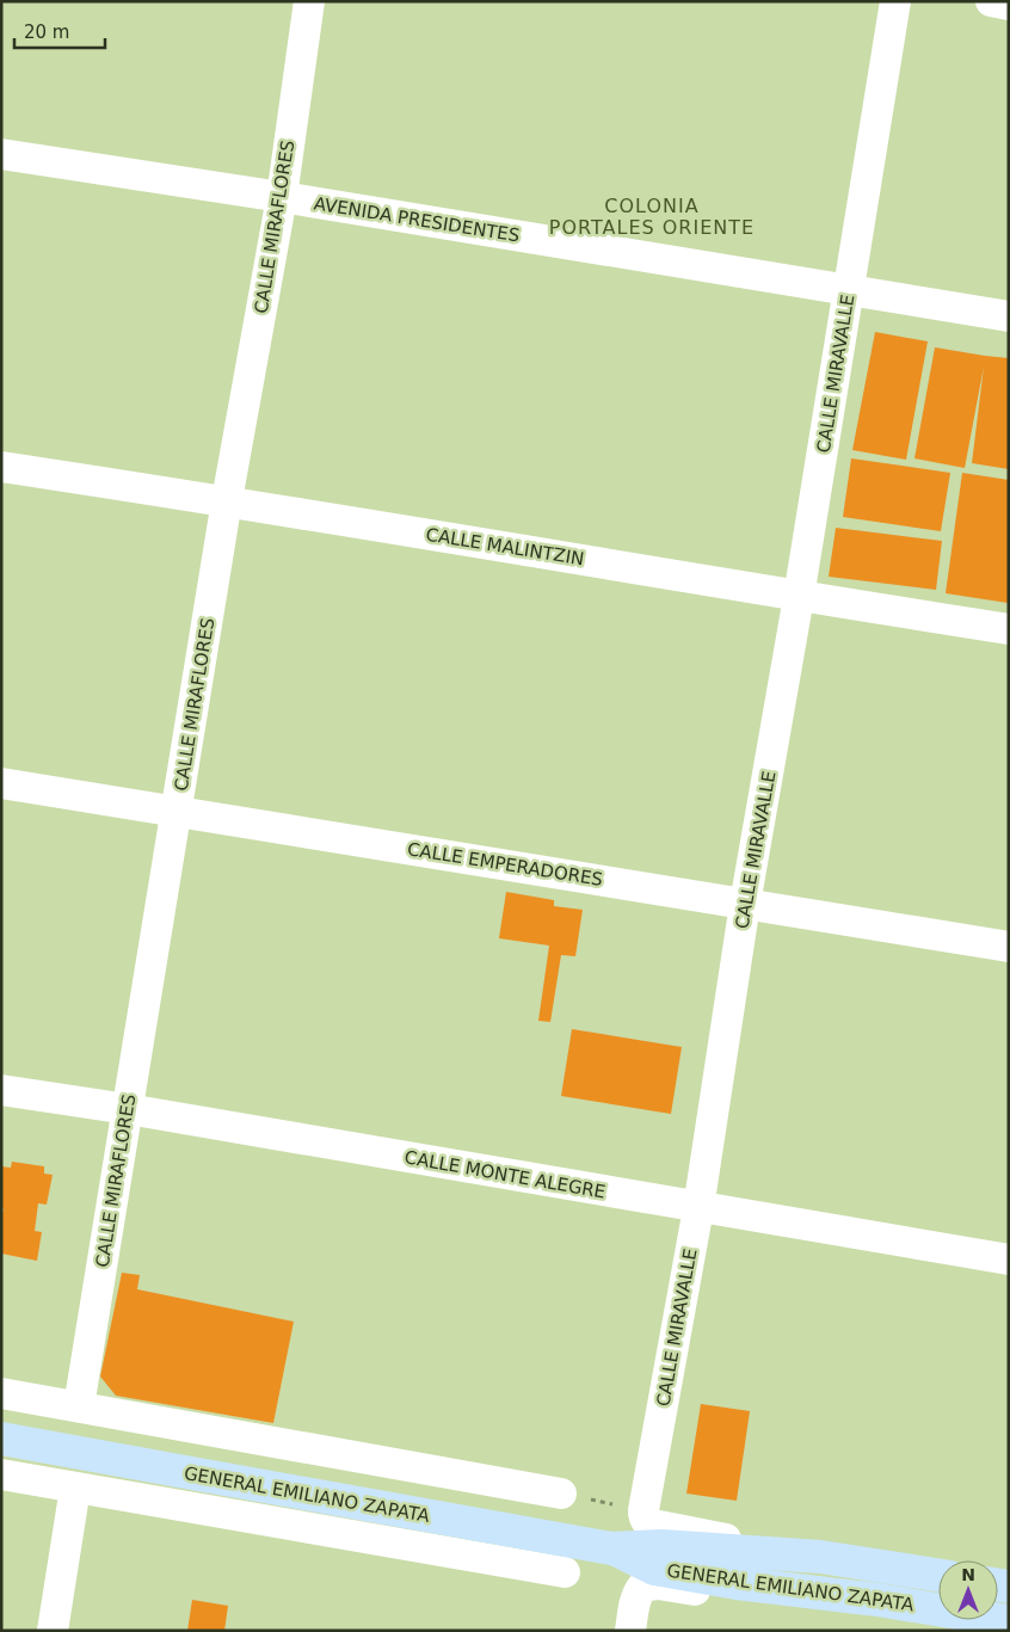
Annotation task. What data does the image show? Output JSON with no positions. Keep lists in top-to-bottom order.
{
  "streets": {
    "main road": ["GENERAL EMILIANO ZAPATA"],
    "street": [
      "AVENIDA PRESIDENTES",
      "CALLE MIRAFLORES",
      "CALLE MIRAVALLE",
      "CALLE MALINTZIN",
      "CALLE EMPERADORES",
      "CALLE MONTE ALEGRE"
    ]
  },
  "crossings": [
    ["AVENIDA PRESIDENTES", "CALLE MIRAFLORES"],
    ["AVENIDA PRESIDENTES", "CALLE MIRAVALLE"],
    ["CALLE MIRAFLORES", "CALLE MALINTZIN"],
    ["CALLE MIRAFLORES", "CALLE EMPERADORES"],
    ["CALLE MIRAFLORES", "CALLE MONTE ALEGRE"],
    ["CALLE MIRAVALLE", "CALLE MALINTZIN"],
    ["CALLE MIRAVALLE", "CALLE EMPERADORES"],
    ["CALLE MIRAVALLE", "CALLE MONTE ALEGRE"]
  ],
  "districts": ["COLONIA PORTALES ORIENTE"],
  "scale_bar": "20 m",
  "north": "top"
}
